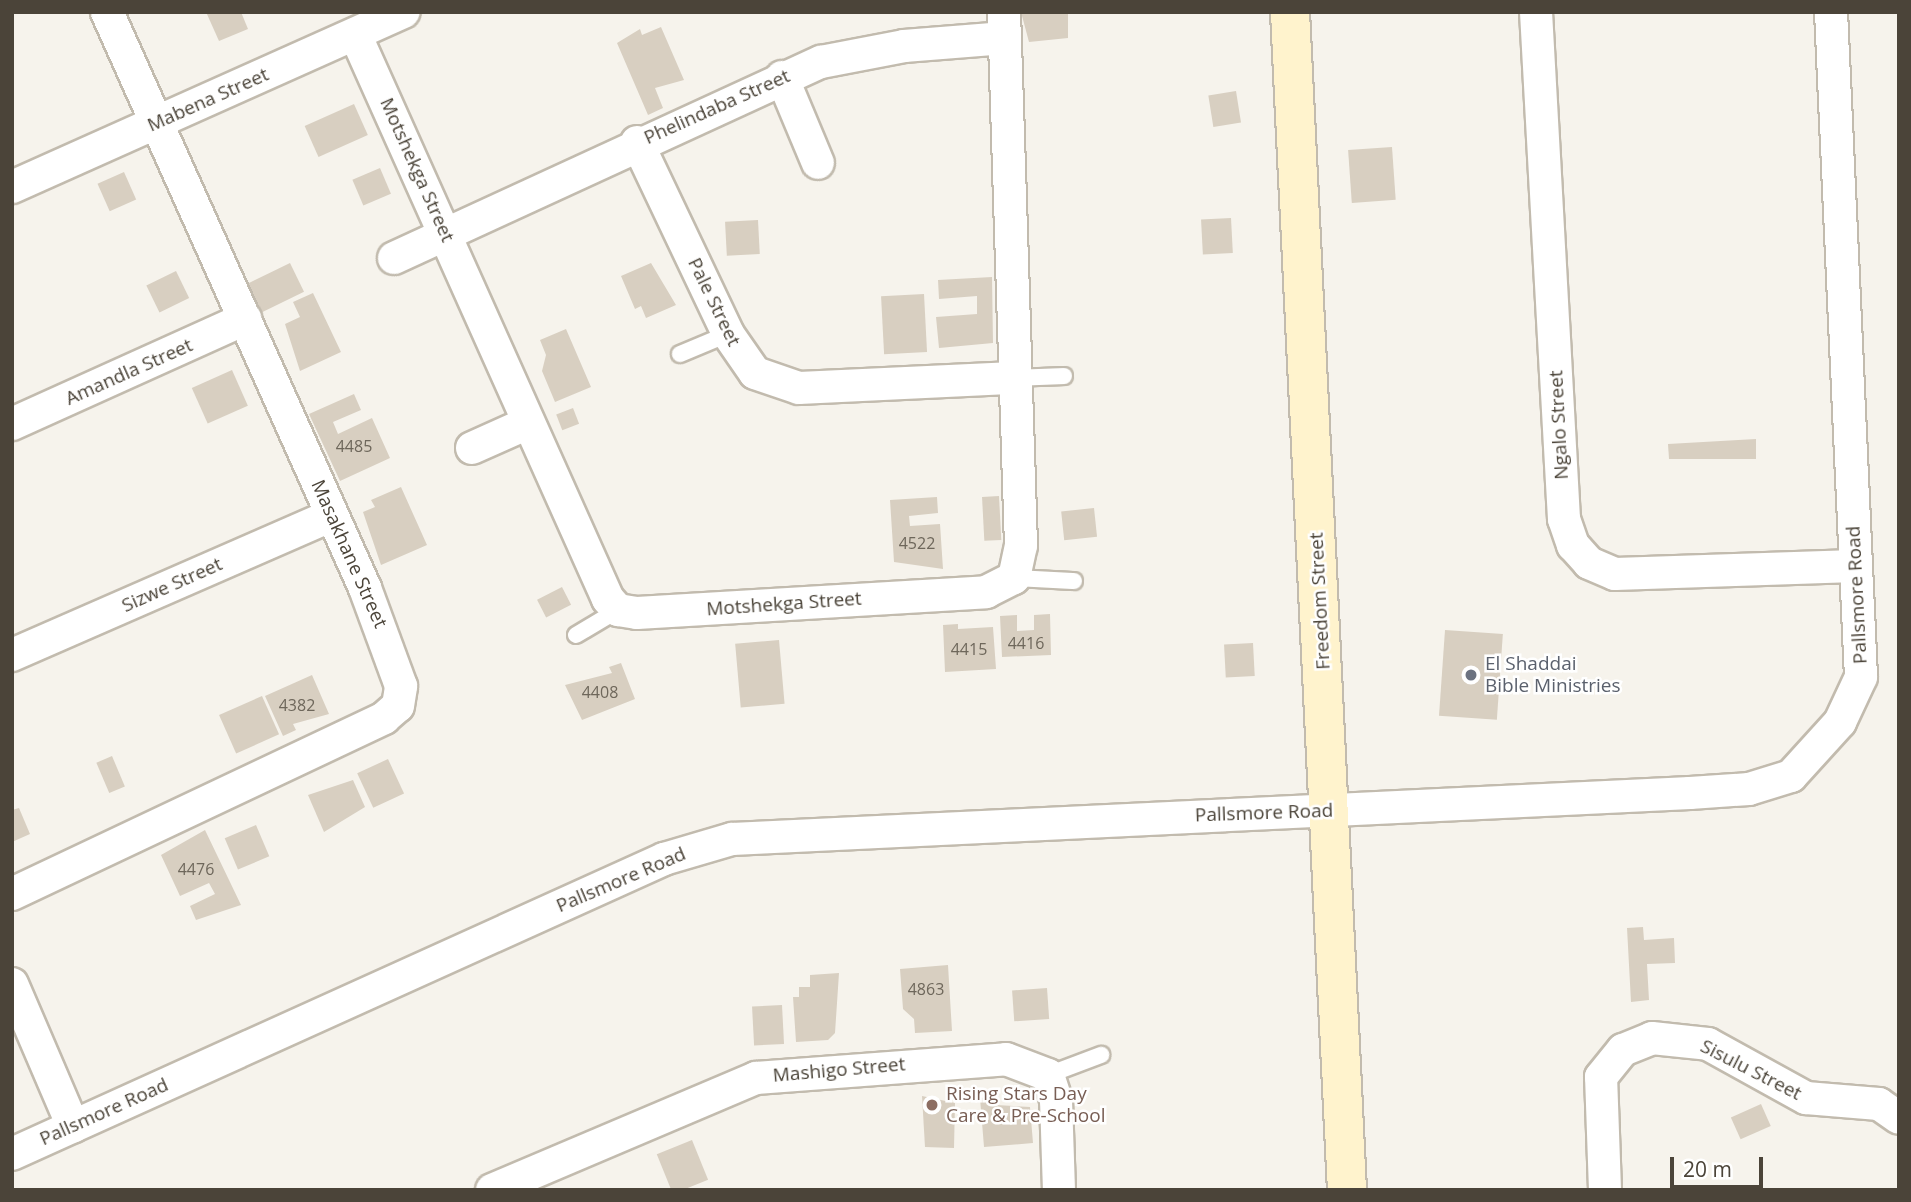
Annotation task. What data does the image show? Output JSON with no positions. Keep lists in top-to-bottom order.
{
  "streets": {
    "street": [
      "Mabena Street",
      "Phelindaba Street",
      "Motshekga Street",
      "Pale Street",
      "Amandla Street",
      "Ngalo Street",
      "Masakhane Street",
      "Sizwe Street",
      "Pallsmore Road",
      "Freedom Street",
      "Mashigo Street",
      "Sisulu Street"
    ]
  },
  "crossings": [
    ["Mabena Street", "Motshekga Street"],
    ["Mabena Street", "Masakhane Street"],
    ["Phelindaba Street", "Motshekga Street"],
    ["Phelindaba Street", "Pale Street"],
    ["Amandla Street", "Masakhane Street"],
    ["Ngalo Street", "Pallsmore Road"],
    ["Masakhane Street", "Sizwe Street"],
    ["Pallsmore Road", "Freedom Street"]
  ],
  "places": ["El Shaddai Bible Ministries", "Rising Stars Day Care & Pre-School"],
  "house_numbers": [
    "4485",
    "4522",
    "4416",
    "4415",
    "4408",
    "4382",
    "4476",
    "4863"
  ],
  "scale_bar": "20 m"
}
